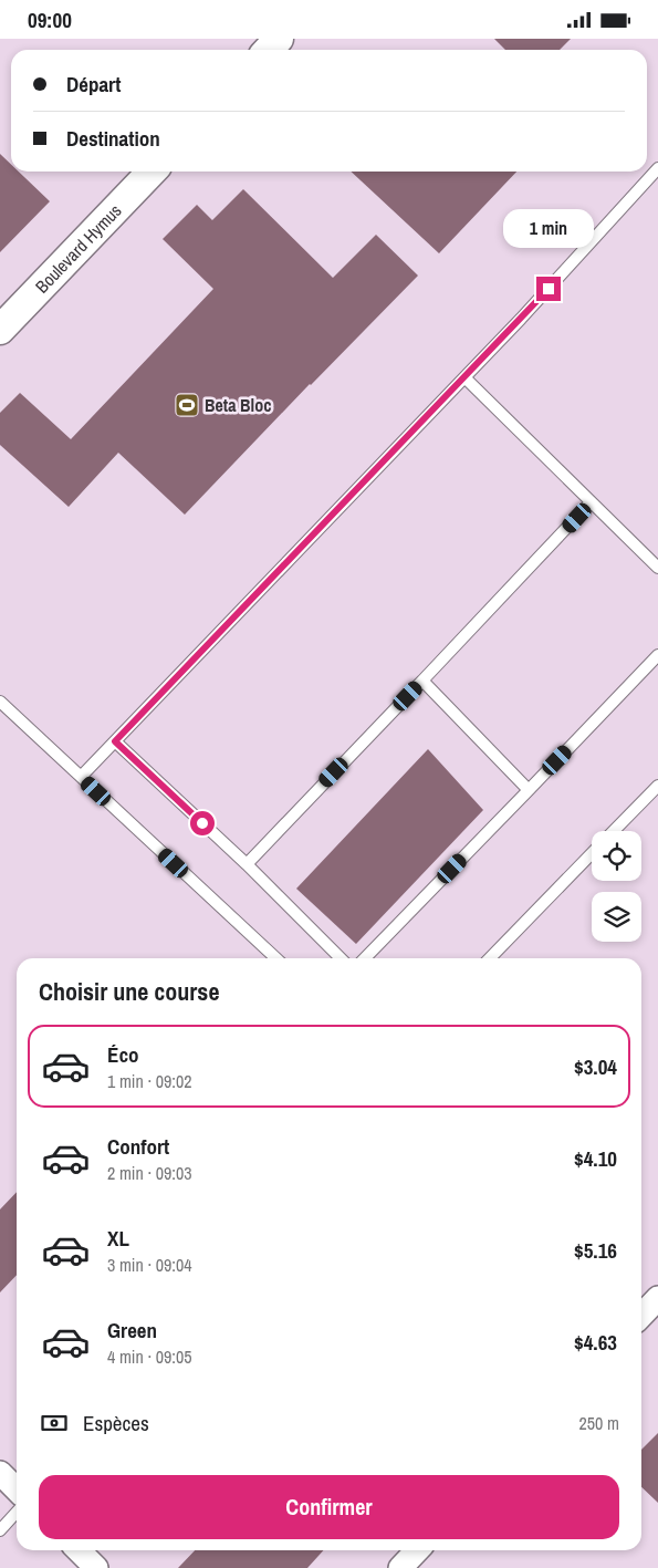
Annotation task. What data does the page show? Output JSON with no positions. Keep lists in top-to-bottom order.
{
  "streets": {
    "street": ["Boulevard Hymus"]
  },
  "places": {
    "sports": ["Beta Bloc"]
  },
  "page": {
    "status": "09:00",
    "banner": ["Départ", "Destination"],
    "bubble": "1 min",
    "heading": "Choisir une course",
    "list": [
      {
        "name": "Éco",
        "note": "1 min · 09:02",
        "value": "$3.04"
      },
      {
        "name": "Confort",
        "note": "2 min · 09:03",
        "value": "$4.10"
      },
      {
        "name": "XL",
        "note": "3 min · 09:04",
        "value": "$5.16"
      },
      {
        "name": "Green",
        "note": "4 min · 09:05",
        "value": "$4.63"
      }
    ],
    "pay": ["Espèces", "250 m"],
    "buttons": "Confirmer"
  }
}
